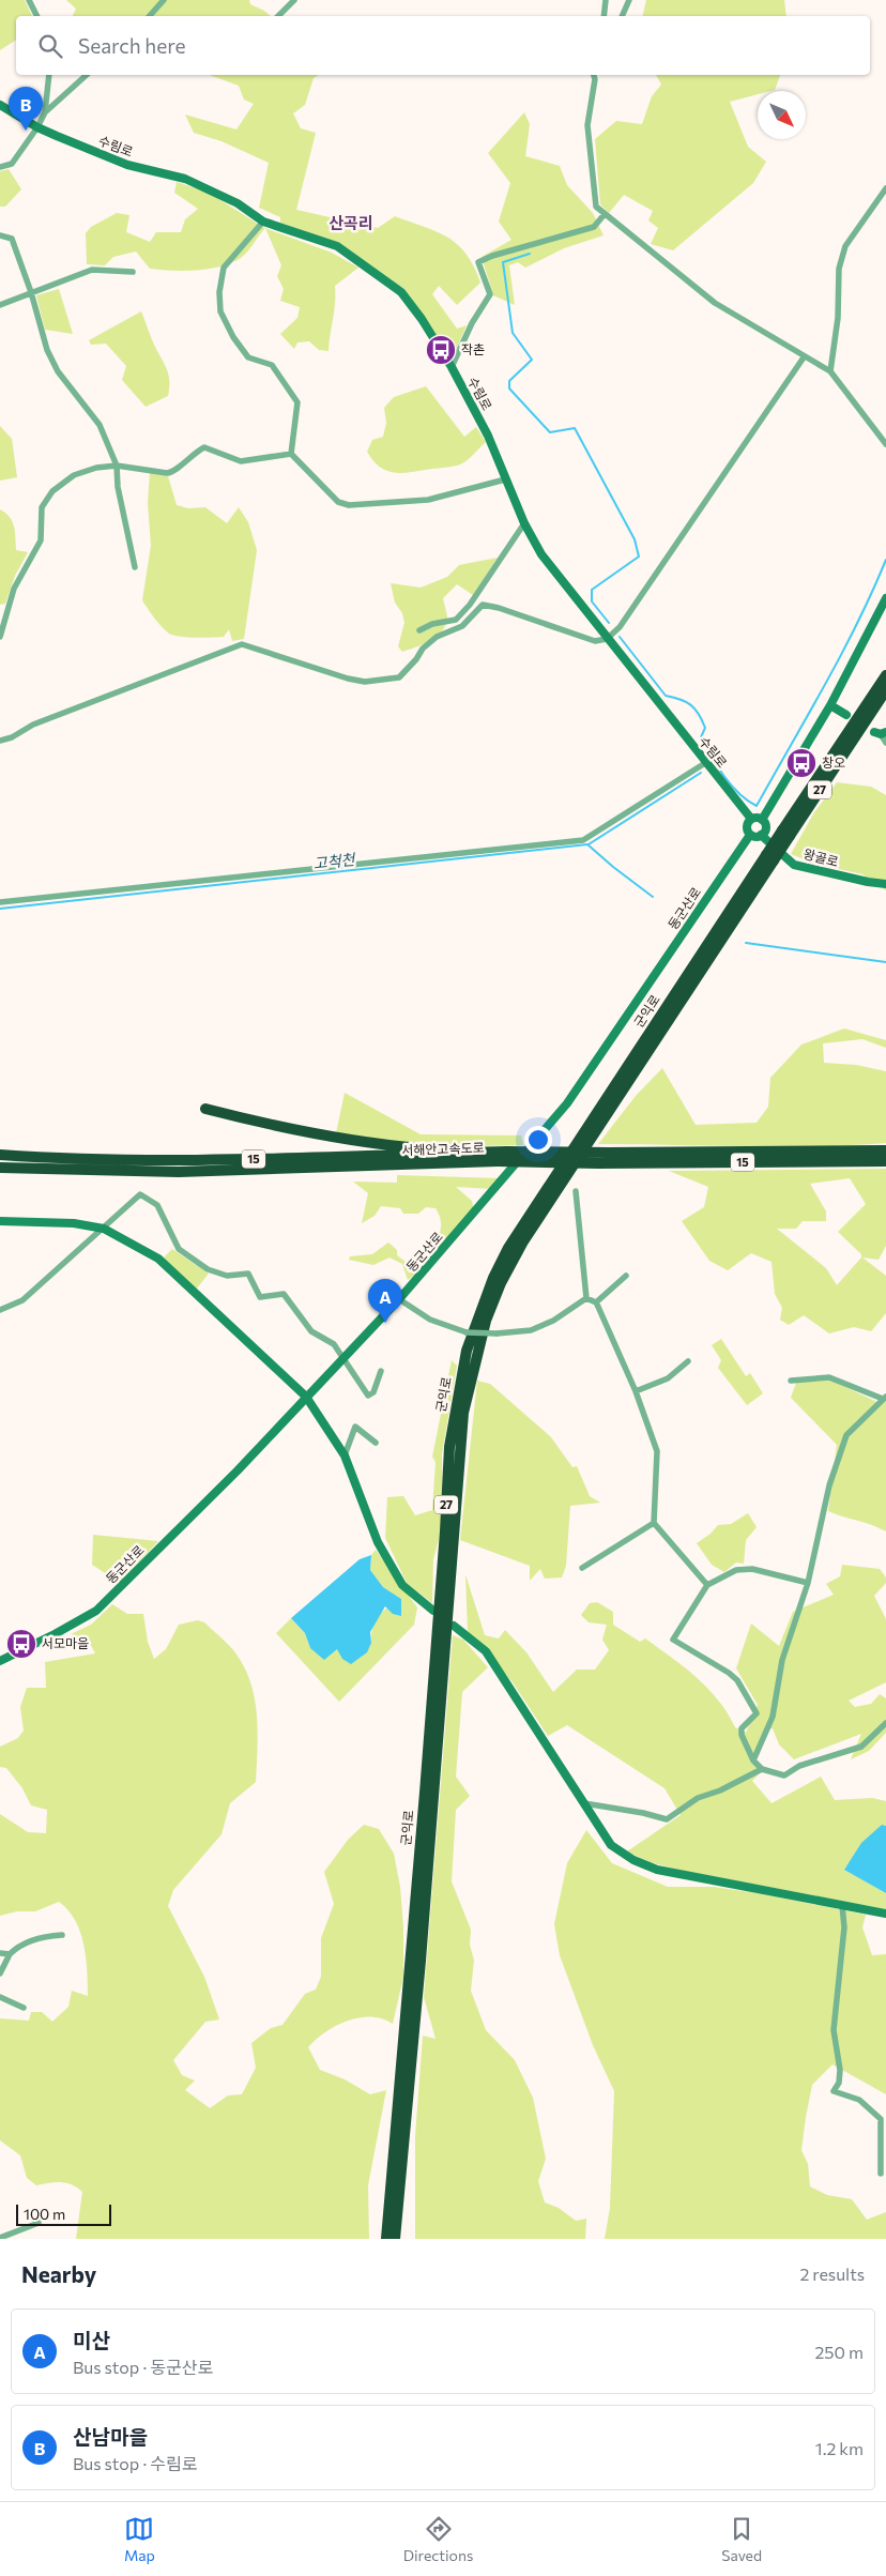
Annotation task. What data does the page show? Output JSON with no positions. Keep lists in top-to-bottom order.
{
  "streets": {
    "highway": [
      "27",
      "군익로",
      "서해안고속도로",
      "15"
    ],
    "street": ["수림로", "왕골로", "동군산로"]
  },
  "crossings": [
    ["수림로", "왕골로"],
    ["수림로", "동군산로"],
    ["왕골로", "동군산로"]
  ],
  "districts": ["산곡리"],
  "water": ["고척천"],
  "places": {
    "bus stop": ["작촌", "창오", "서모마을"]
  },
  "scale_bar": "100 m",
  "north": "bottom right",
  "page": {
    "search": "Search here",
    "pins": ["B", "A"],
    "scale": "100 m",
    "heading": ["Nearby", "2 results"],
    "list": [
      {
        "mark": "A",
        "name": "미산",
        "note": "Bus stop · 동군산로",
        "value": "250 m"
      },
      {
        "mark": "B",
        "name": "산남마을",
        "note": "Bus stop · 수림로",
        "value": "1.2 km"
      }
    ],
    "nav": ["Map", "Directions", "Saved"]
  }
}
